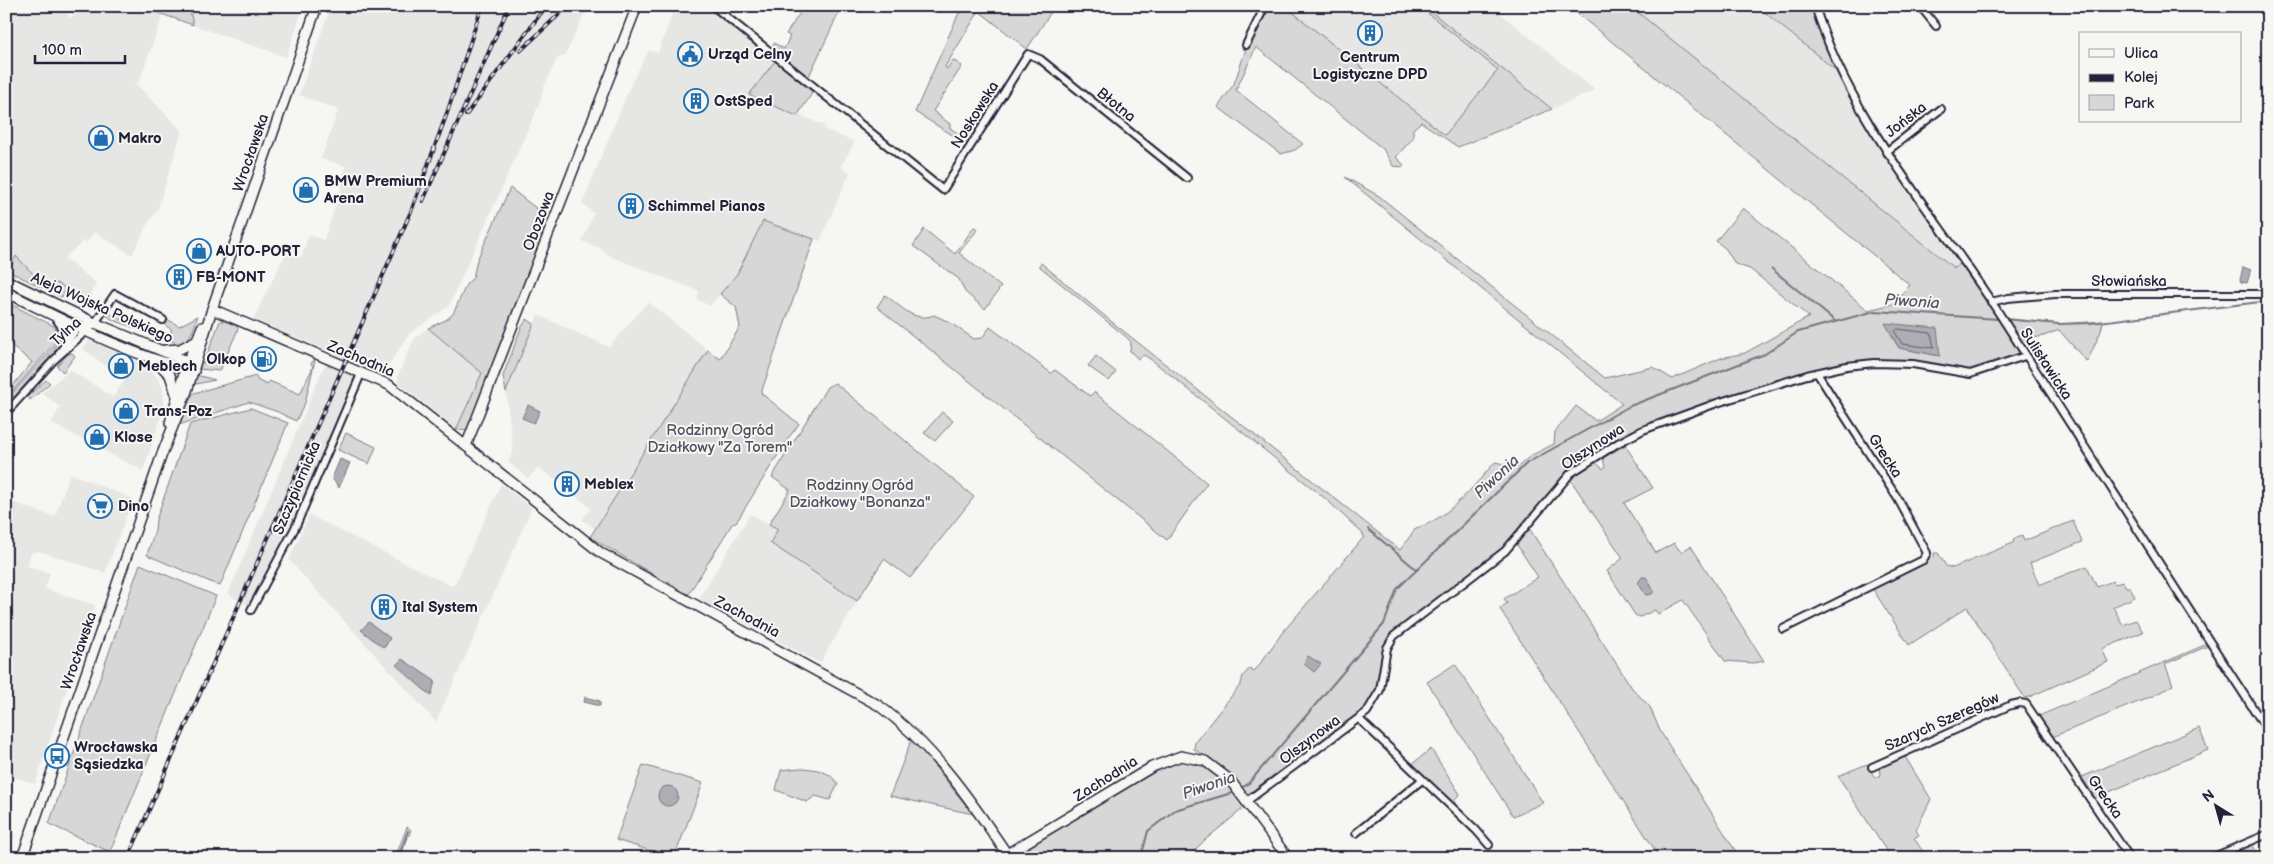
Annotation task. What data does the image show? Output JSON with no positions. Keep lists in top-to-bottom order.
{
  "streets": {
    "street": [
      "Błotna",
      "Noskowska",
      "Jońska",
      "Wrocławska",
      "Obozowa",
      "Słowiańska",
      "Aleja Wojska Polskiego",
      "Tylna",
      "Zachodnia",
      "Sulisławicka",
      "Olszynowa",
      "Grecka",
      "Szczypiornicka",
      "Szarych Szeregów"
    ]
  },
  "crossings": [
    ["Błotna", "Noskowska"],
    ["Jońska", "Sulisławicka"],
    ["Wrocławska", "Aleja Wojska Polskiego"],
    ["Wrocławska", "Zachodnia"],
    ["Obozowa", "Zachodnia"],
    ["Słowiańska", "Sulisławicka"],
    ["Aleja Wojska Polskiego", "Tylna"],
    ["Zachodnia", "Olszynowa"],
    ["Zachodnia", "Szczypiornicka"],
    ["Sulisławicka", "Olszynowa"],
    ["Olszynowa", "Grecka"],
    ["Grecka", "Szarych Szeregów"]
  ],
  "water": ["Piwonia"],
  "parks": ["Rodzinny Ogród Działkowy \"Za Torem\"", "Rodzinny Ogród Działkowy \"Bonanza\""],
  "places": {
    "building": [
      "Centrum Logistyczne DPD",
      "OstSped",
      "Schimmel Pianos",
      "FB-MONT",
      "Meblex",
      "Ital System"
    ],
    "public building": ["Urząd Celny"],
    "shop": [
      "Makro",
      "BMW Premium Arena",
      "AUTO-PORT",
      "Meblech",
      "Trans-Poz",
      "Klose"
    ],
    "fuel station": ["Olkop"],
    "supermarket": ["Dino"],
    "bus stop": ["Wrocławska Sąsiedzka"]
  },
  "legend": ["Ulica", "Kolej", "Park"],
  "scale_bar": "100 m",
  "north": "top left"
}
